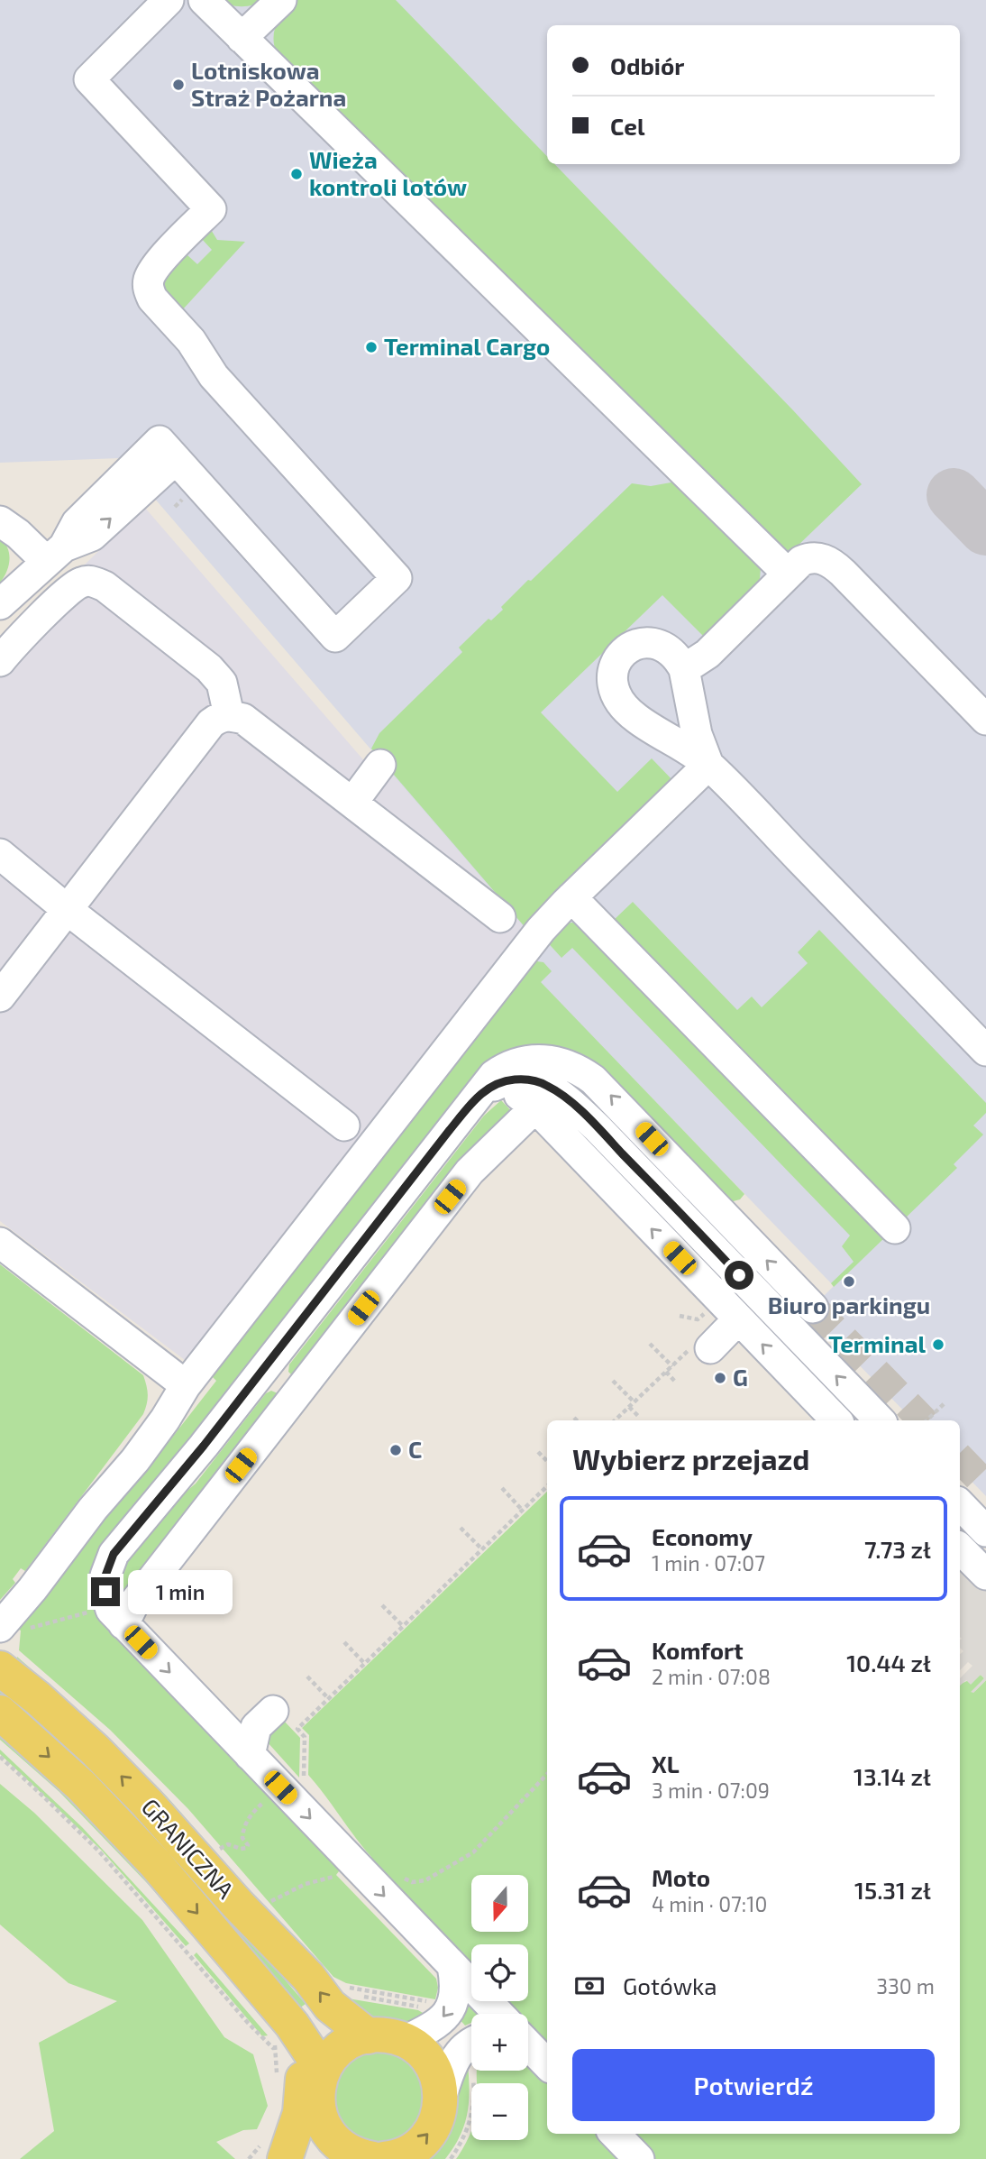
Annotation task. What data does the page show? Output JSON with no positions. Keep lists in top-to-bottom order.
{
  "streets": {
    "main road": ["GRANICZNA"]
  },
  "places": [
    "Lotniskowa Straż Pożarna",
    "Wieża kontroli lotów",
    "Terminal Cargo",
    "Biuro parkingu",
    "Terminal",
    "G",
    "C"
  ],
  "north": "bottom",
  "page": {
    "banner": ["Odbiór", "Cel"],
    "heading": "Wybierz przejazd",
    "list": [
      {
        "name": "Economy",
        "note": "1 min · 07:07",
        "value": "7.73 zł"
      },
      {
        "name": "Komfort",
        "note": "2 min · 07:08",
        "value": "10.44 zł"
      },
      {
        "name": "XL",
        "note": "3 min · 07:09",
        "value": "13.14 zł"
      },
      {
        "name": "Moto",
        "note": "4 min · 07:10",
        "value": "15.31 zł"
      }
    ],
    "bubble": "1 min",
    "map_buttons": ["+", "−"],
    "pay": ["Gotówka", "330 m"],
    "buttons": "Potwierdź"
  }
}
